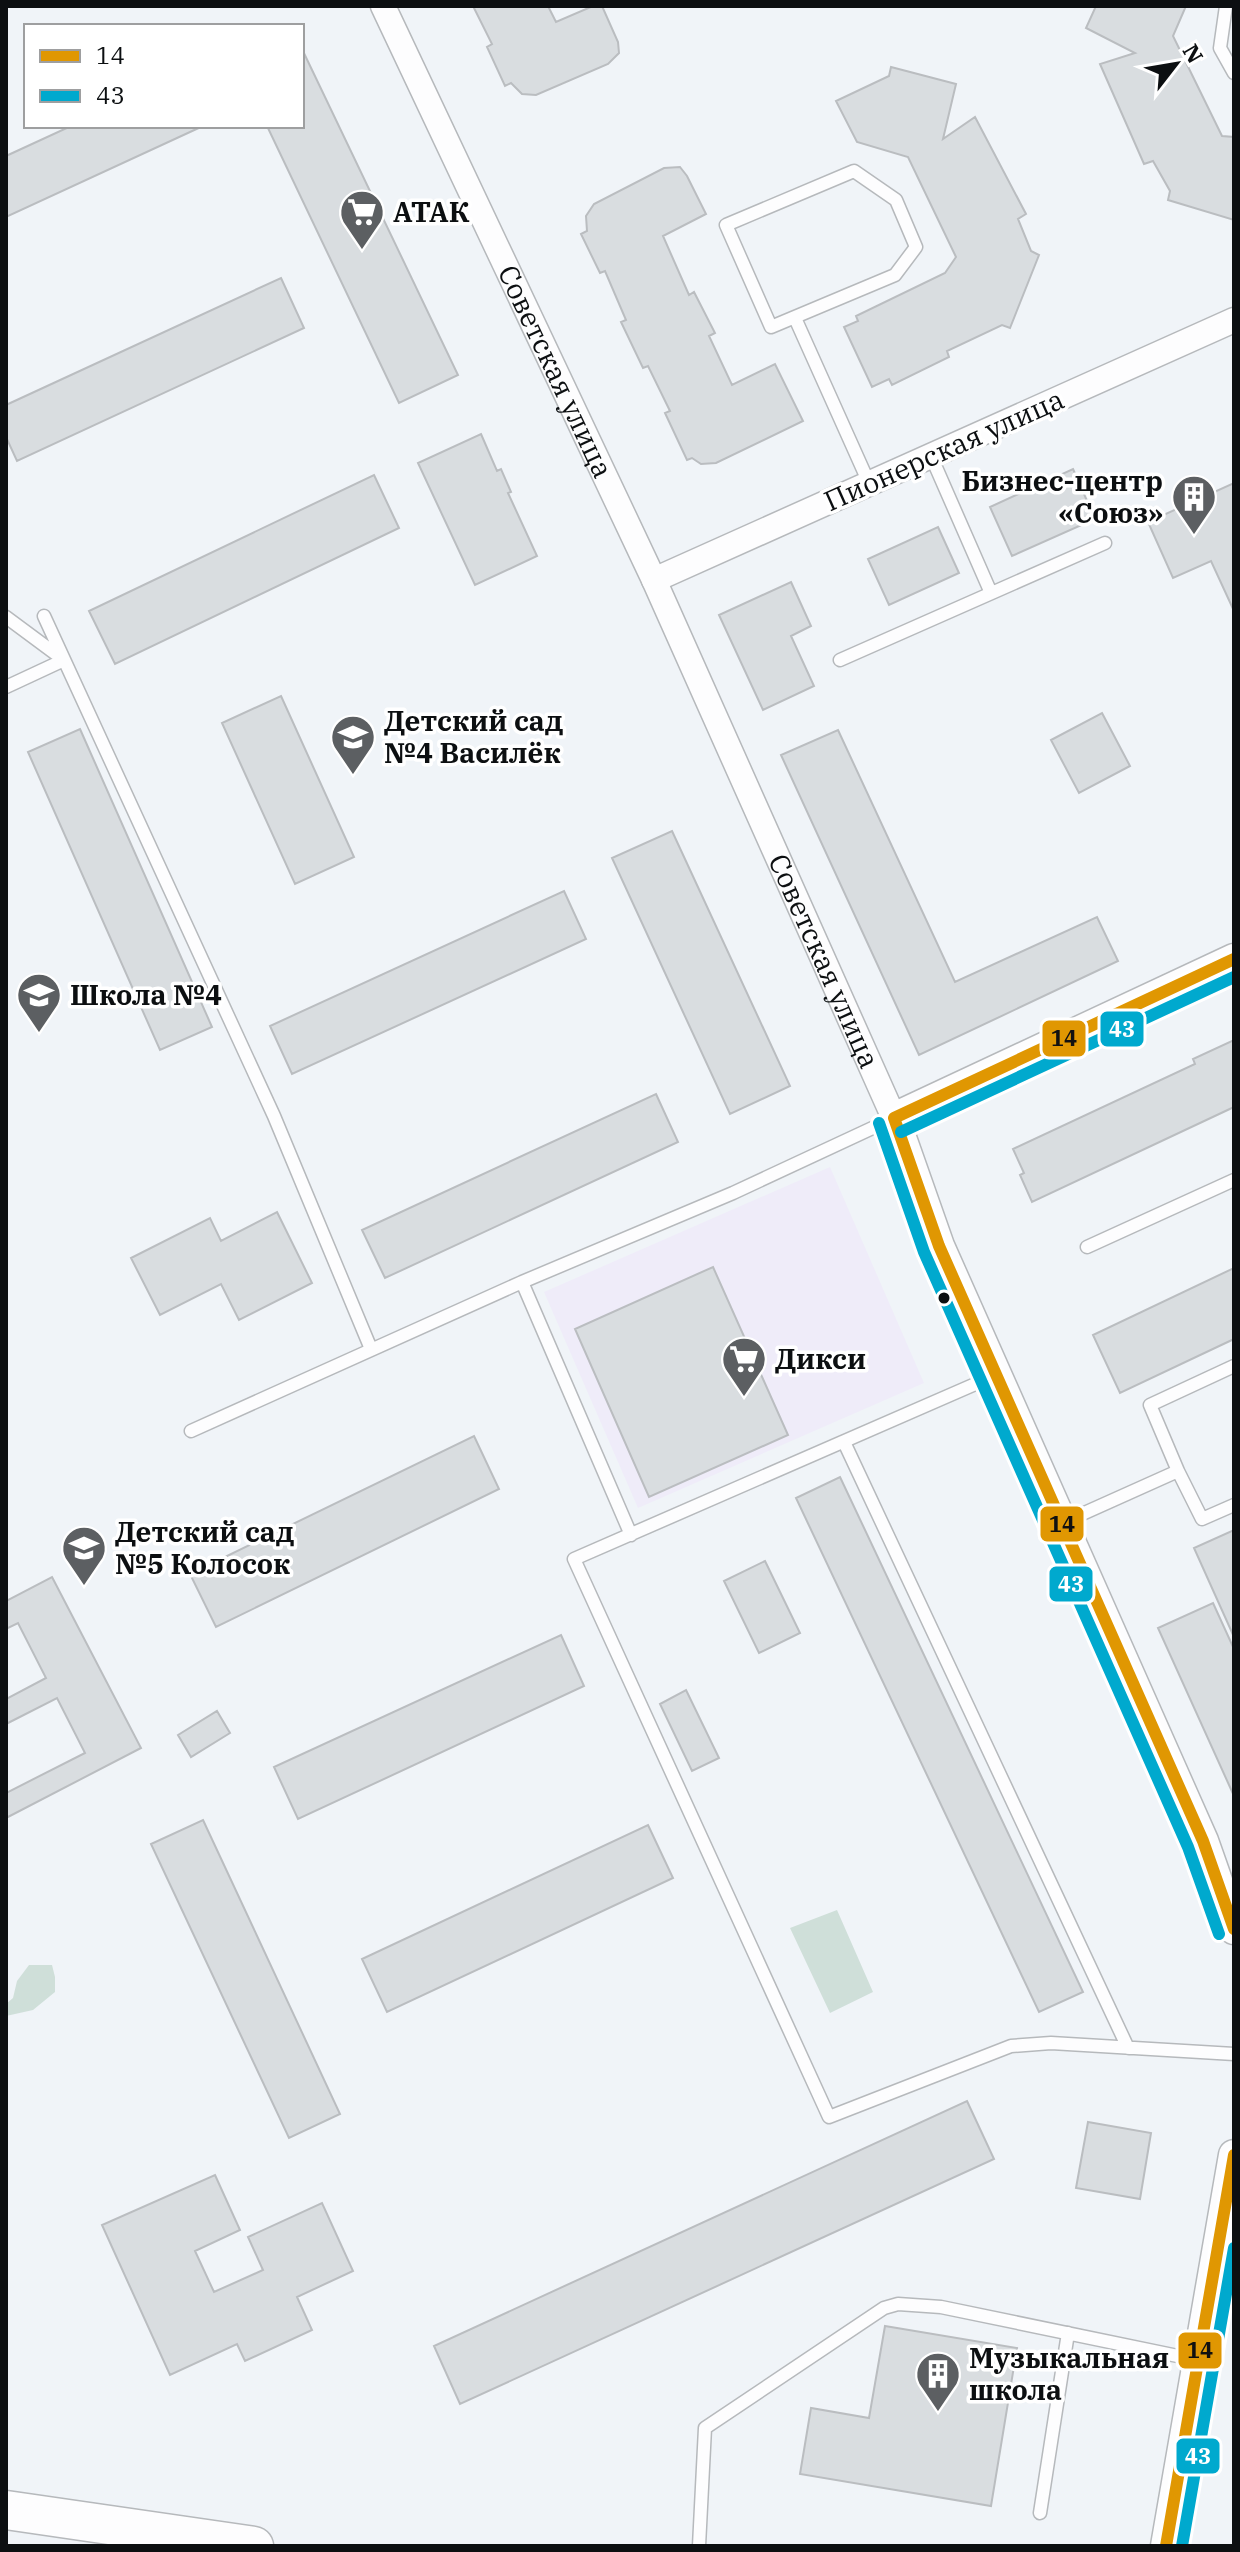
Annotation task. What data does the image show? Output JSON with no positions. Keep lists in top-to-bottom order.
{
  "streets": {
    "street": ["Советская улица", "Пионерская улица"]
  },
  "crossings": [
    ["Советская улица", "Пионерская улица"]
  ],
  "places": {
    "supermarket": ["АТАК", "Дикси"],
    "building": ["Бизнес-центр «Союз»", "Музыкальная школа"],
    "school or university": ["Детский сад №4 Василёк", "Школа №4", "Детский сад №5 Колосок"]
  },
  "lines": ["transit line 14", "transit line 43"],
  "legend": ["14", "43"],
  "north": "top right"
}
